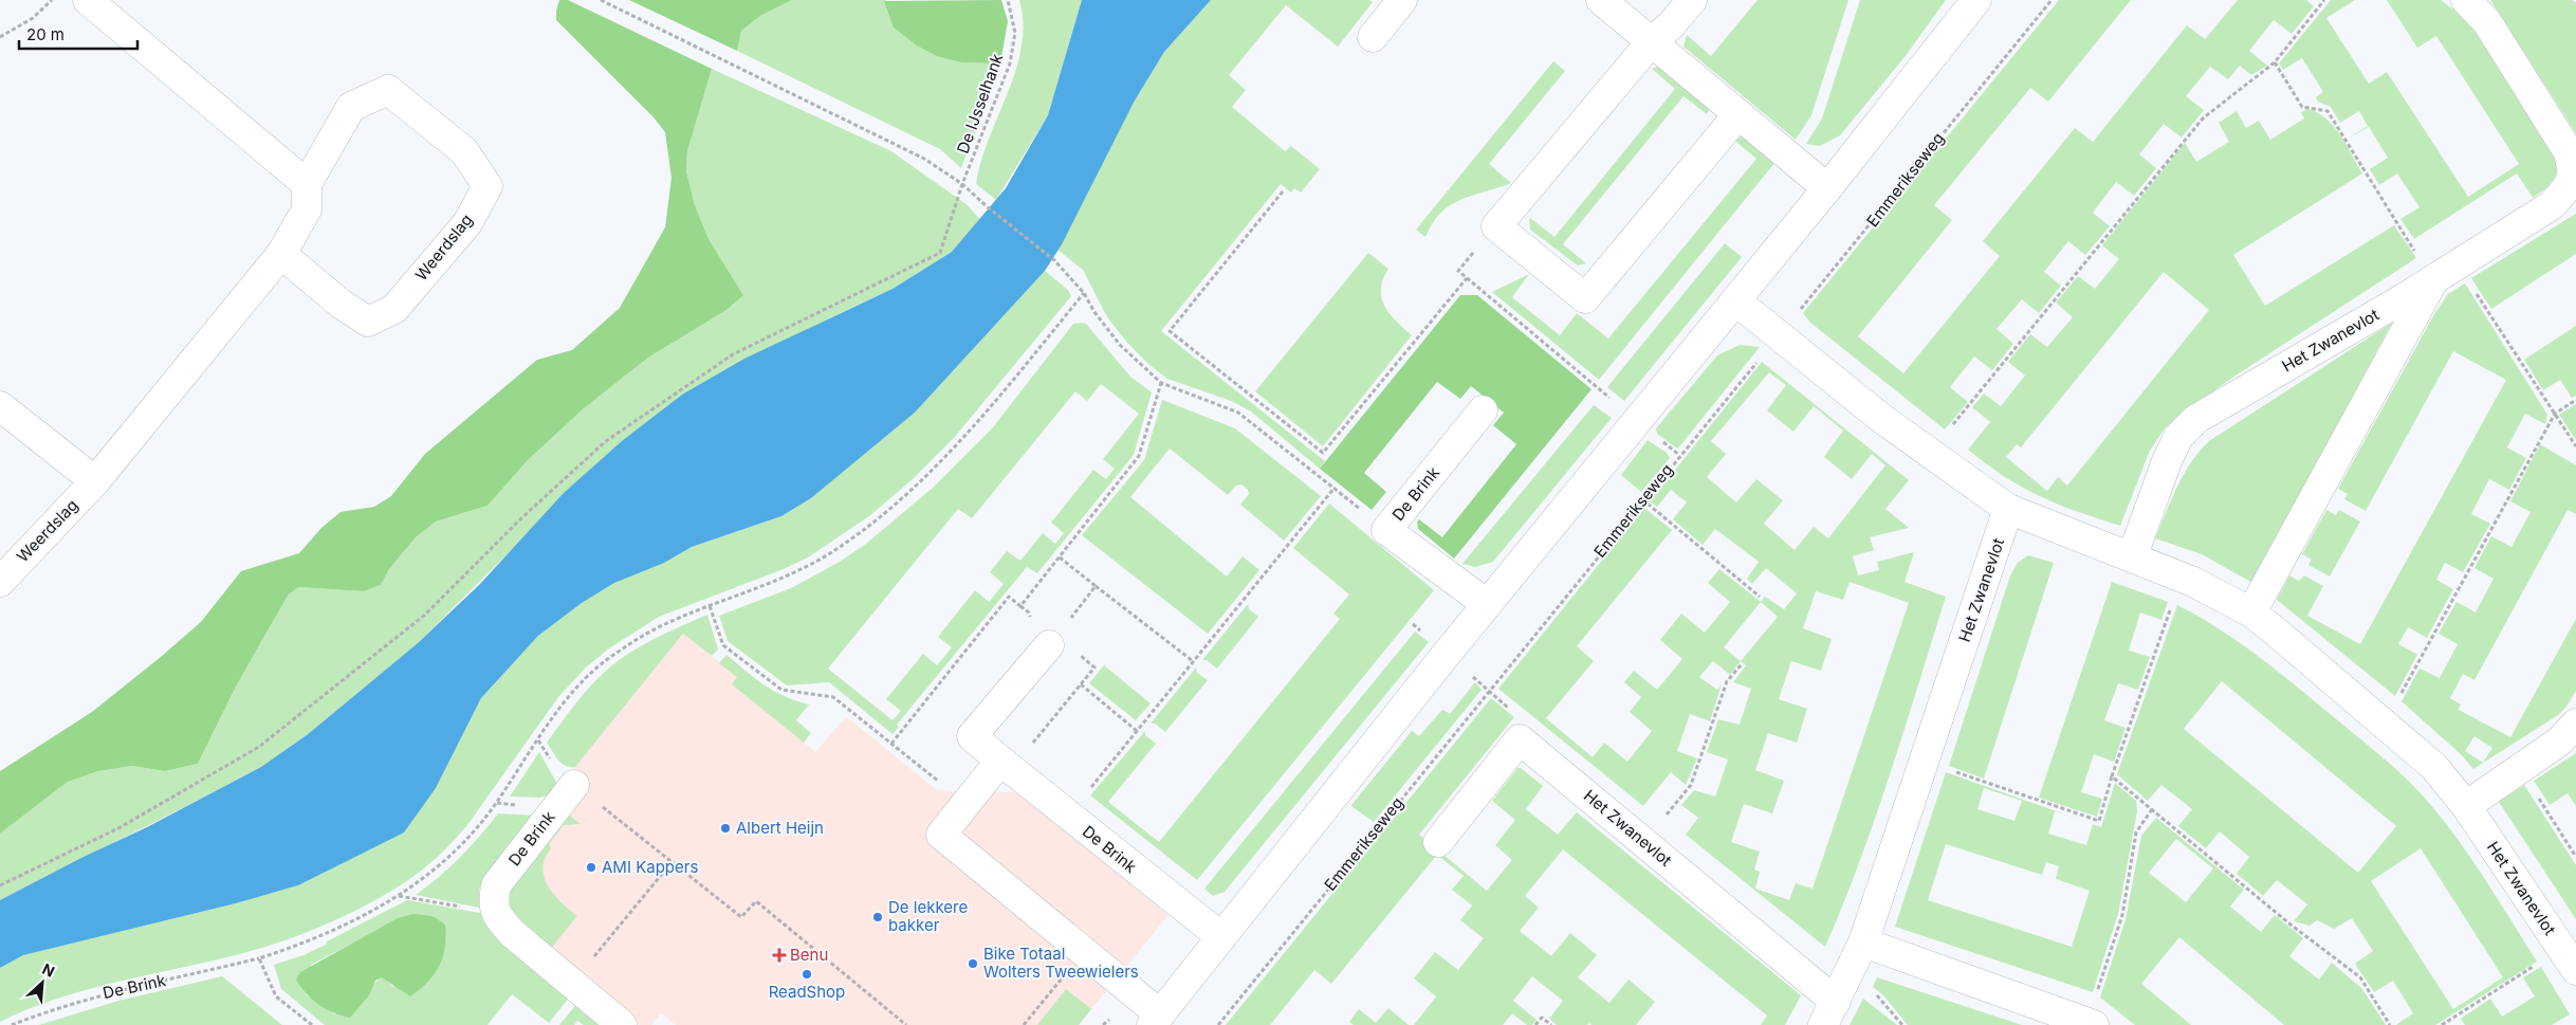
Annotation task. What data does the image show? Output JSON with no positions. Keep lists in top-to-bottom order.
{
  "streets": {
    "street": ["Weerdslag", "Het Zwanevlot", "De Brink"],
    "path": ["De IJsselhank", "Emmerikseweg"]
  },
  "crossings": [
    ["Emmerikseweg", "Het Zwanevlot"]
  ],
  "places": {
    "other": [
      "Albert Heijn",
      "AMI Kappers",
      "De lekkere bakker",
      "Bike Totaal Wolters Tweewielers",
      "ReadShop"
    ],
    "health": ["Benu"]
  },
  "scale_bar": "20 m",
  "north": "top right"
}
